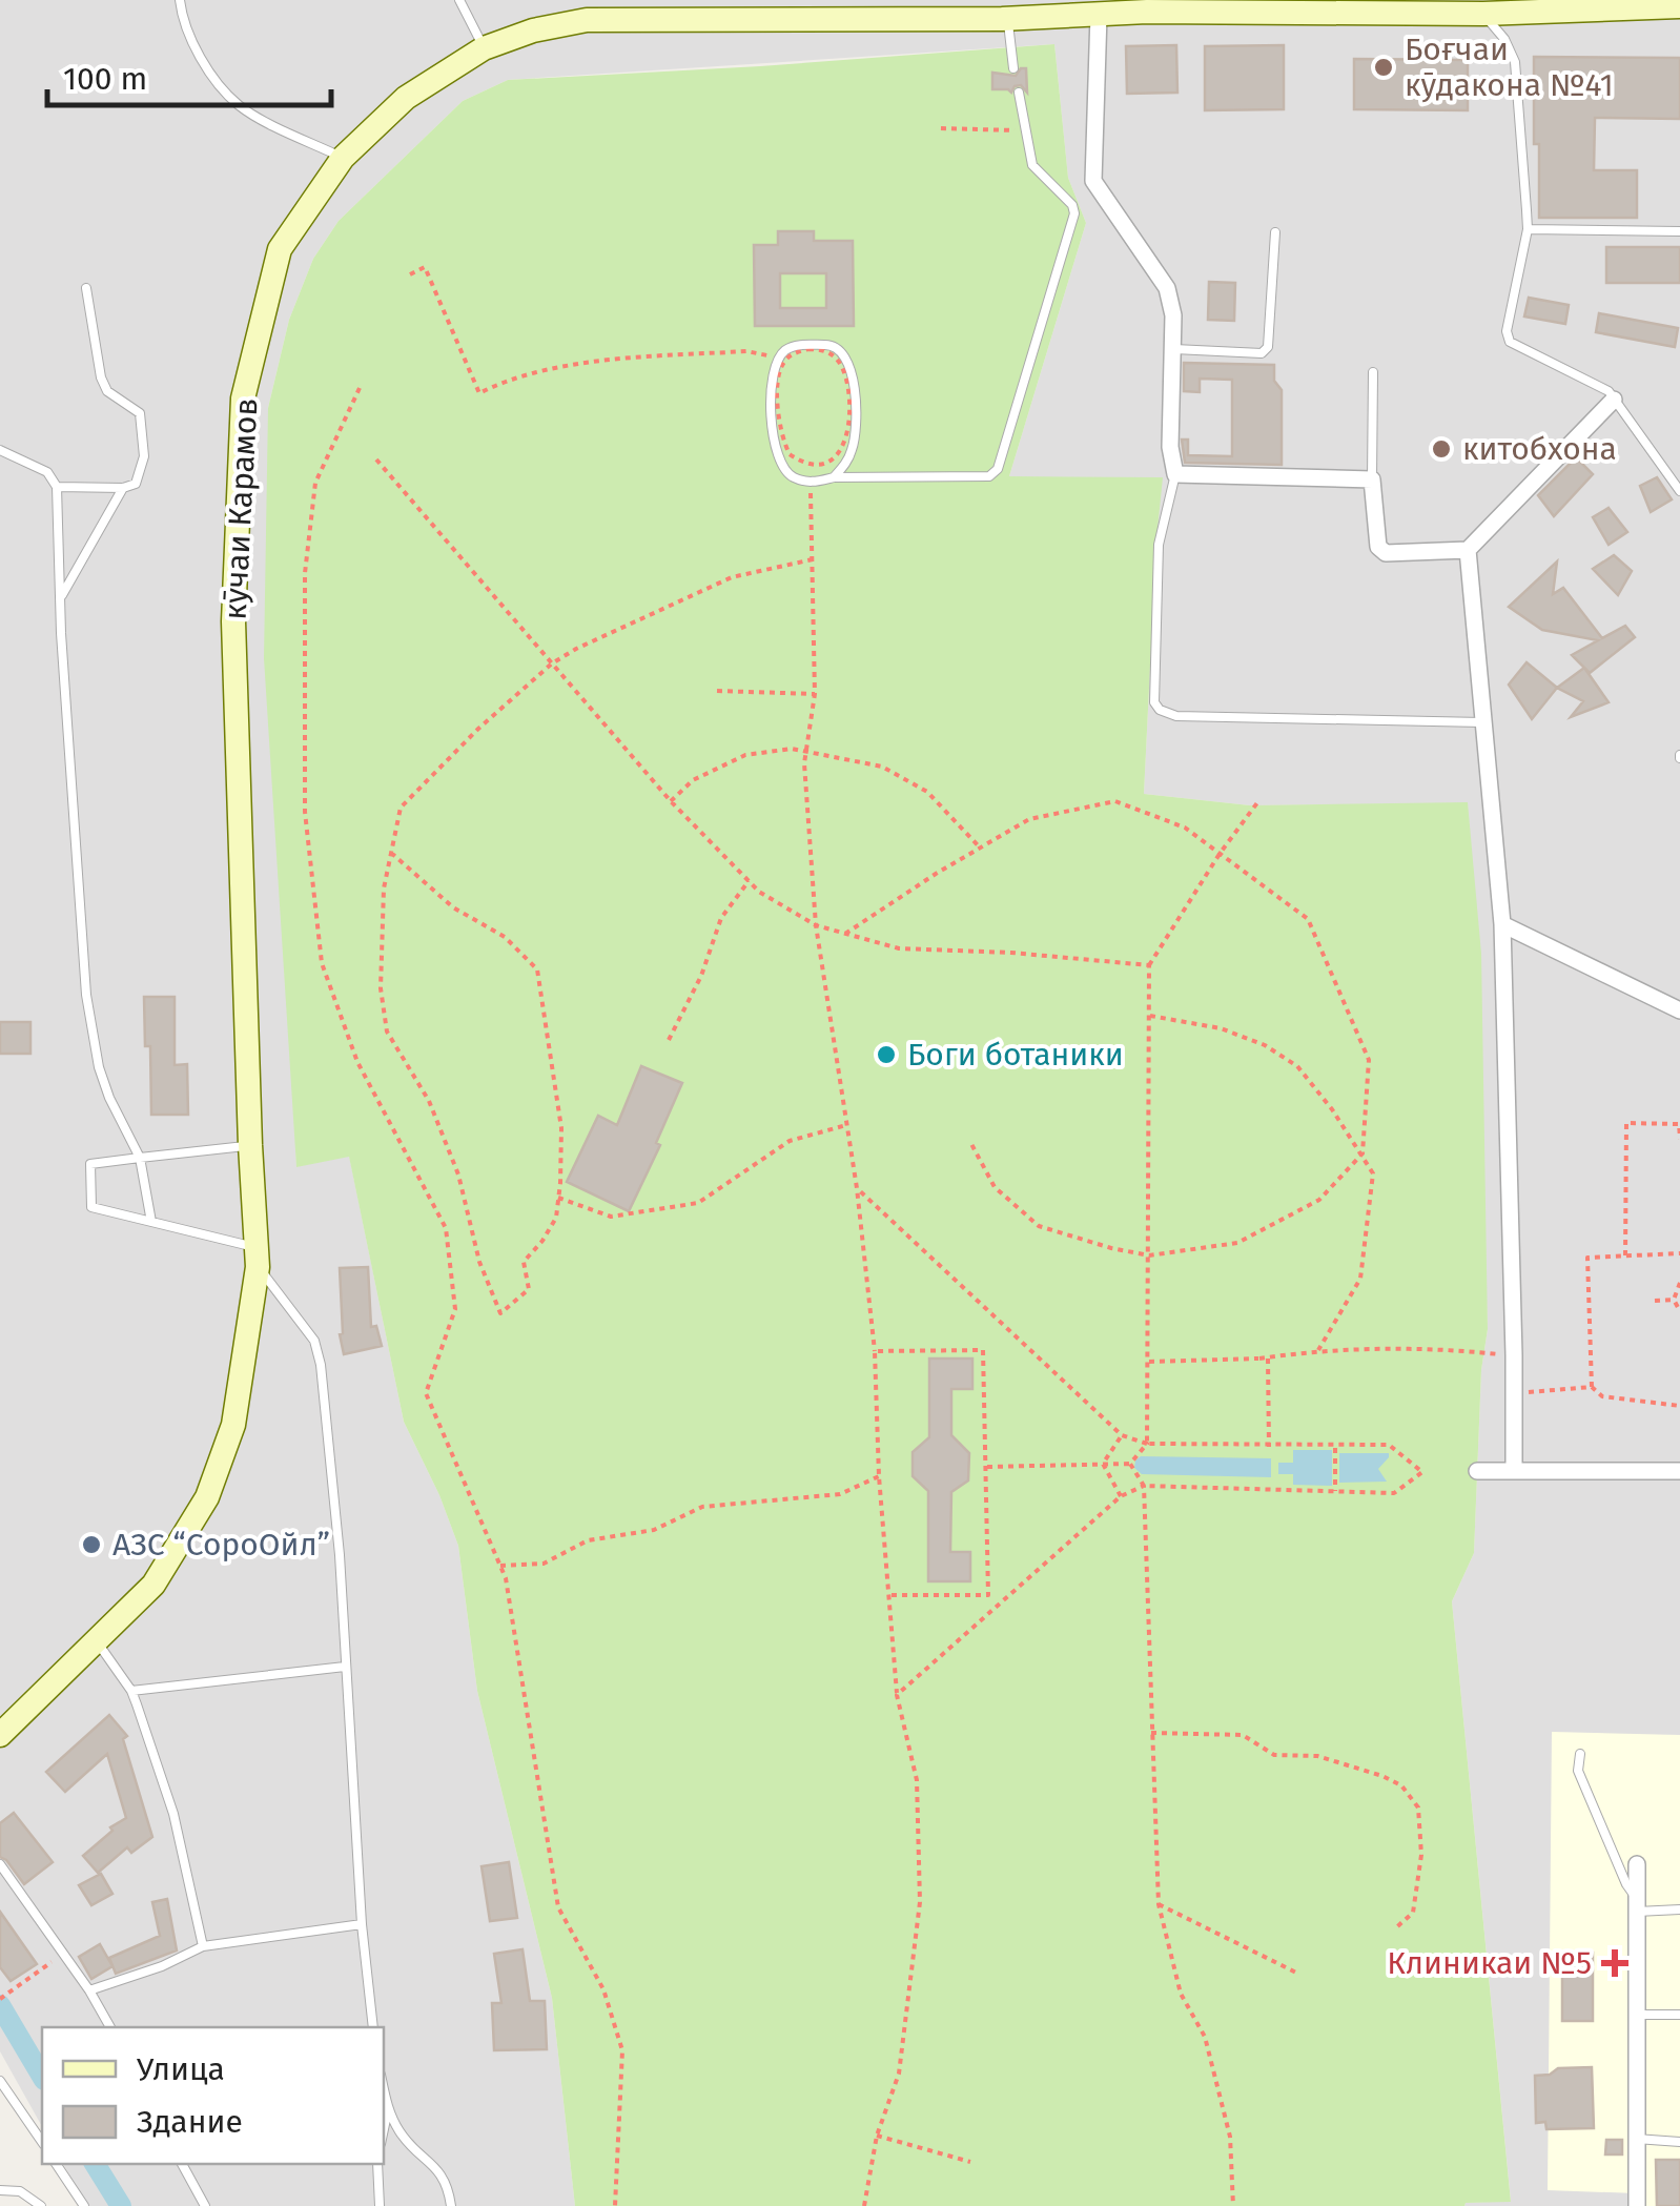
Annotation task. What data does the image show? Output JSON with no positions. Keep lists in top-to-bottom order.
{
  "streets": {
    "main road": ["кӯчаи Карамов"]
  },
  "places": {
    "other": [
      "Боғчаи кӯдакона №41",
      "китобхона",
      "Боги ботаники",
      "АЗС “СороОйл”"
    ],
    "health": ["Клиникаи №5"]
  },
  "legend": ["Улица", "Здание"],
  "scale_bar": "100 m"
}
